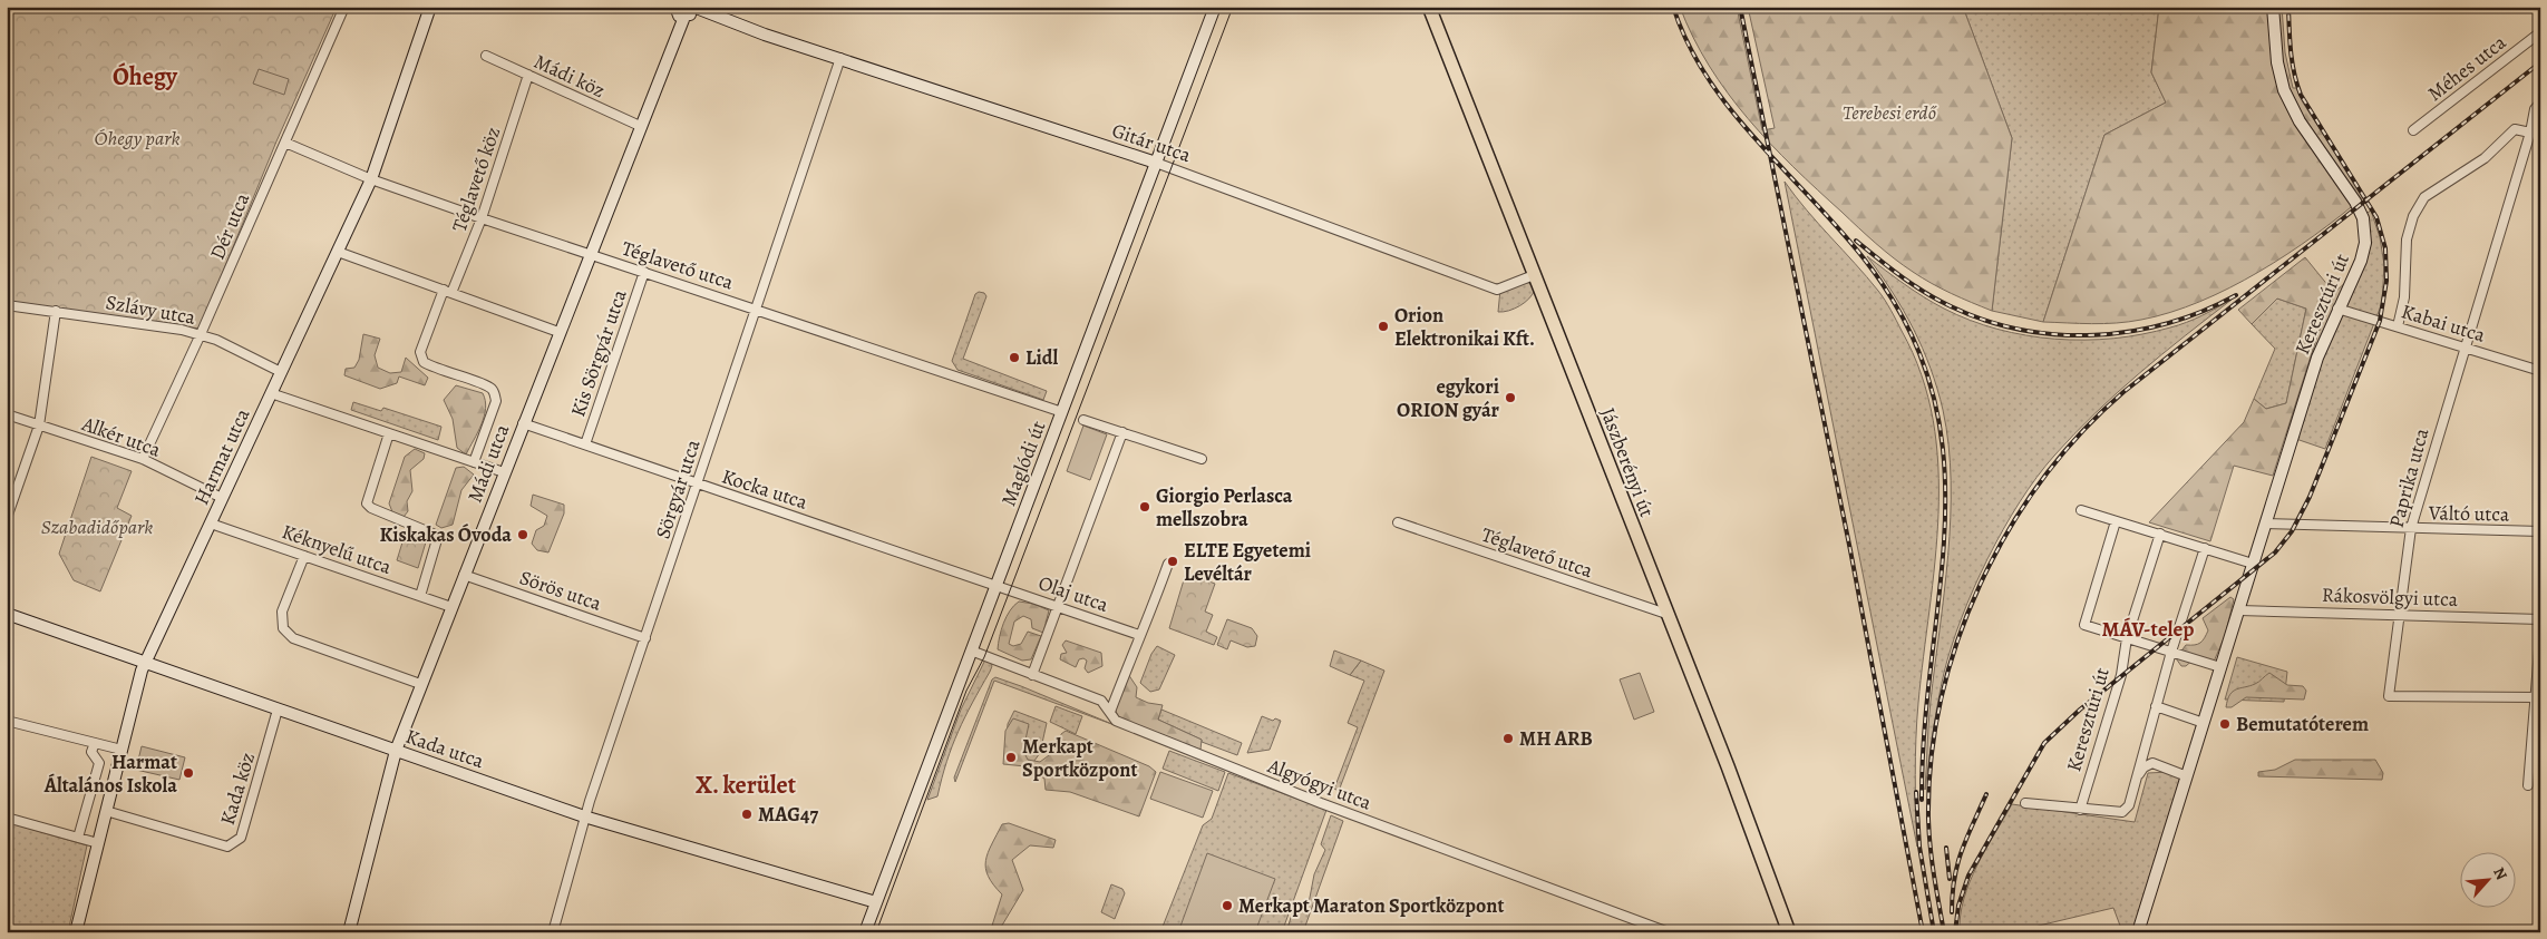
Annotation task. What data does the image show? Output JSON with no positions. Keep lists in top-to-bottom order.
{
  "streets": {
    "main road": ["Jászberényi út"],
    "street": [
      "Méhes utca",
      "Mádi köz",
      "Gitár utca",
      "Téglavető köz",
      "Dér utca",
      "Téglavető utca",
      "Keresztúri út",
      "Szlávy utca",
      "Kabai utca",
      "Kis Sörgyár utca",
      "Alkér utca",
      "Harmat utca",
      "Mádi utca",
      "Maglódi út",
      "Paprika utca",
      "Sörgyár utca",
      "Kocka utca",
      "Váltó utca",
      "Kéknyelű utca",
      "Sörös utca",
      "Olaj utca",
      "Rákosvölgyi utca",
      "Kada utca",
      "Algyógyi utca",
      "Kada köz"
    ]
  },
  "crossings": [
    ["Mádi köz", "Téglavető köz"],
    ["Mádi köz", "Mádi utca"],
    ["Gitár utca", "Jászberényi út"],
    ["Gitár utca", "Mádi utca"],
    ["Gitár utca", "Maglódi út"],
    ["Gitár utca", "Sörgyár utca"],
    ["Téglavető köz", "Téglavető utca"],
    ["Dér utca", "Téglavető utca"],
    ["Dér utca", "Szlávy utca"],
    ["Dér utca", "Alkér utca"],
    ["Téglavető utca", "Kis Sörgyár utca"],
    ["Téglavető utca", "Harmat utca"],
    ["Téglavető utca", "Jászberényi út"],
    ["Téglavető utca", "Mádi utca"],
    ["Téglavető utca", "Maglódi út"],
    ["Téglavető utca", "Sörgyár utca"],
    ["Keresztúri út", "Kabai utca"],
    ["Keresztúri út", "Váltó utca"],
    ["Keresztúri út", "Rákosvölgyi utca"],
    ["Szlávy utca", "Harmat utca"],
    ["Kabai utca", "Paprika utca"],
    ["Kis Sörgyár utca", "Kocka utca"],
    ["Alkér utca", "Harmat utca"],
    ["Harmat utca", "Kéknyelű utca"],
    ["Harmat utca", "Kada utca"],
    ["Harmat utca", "Kada köz"],
    ["Mádi utca", "Kocka utca"],
    ["Mádi utca", "Kéknyelű utca"],
    ["Mádi utca", "Sörös utca"],
    ["Mádi utca", "Kada utca"],
    ["Maglódi út", "Kocka utca"],
    ["Maglódi út", "Olaj utca"],
    ["Maglódi út", "Kada utca"],
    ["Maglódi út", "Algyógyi utca"],
    ["Paprika utca", "Váltó utca"],
    ["Paprika utca", "Rákosvölgyi utca"],
    ["Sörgyár utca", "Kocka utca"],
    ["Sörgyár utca", "Sörös utca"],
    ["Sörgyár utca", "Kada utca"],
    ["Kocka utca", "Olaj utca"],
    ["Kada utca", "Kada köz"]
  ],
  "districts": ["Óhegy", "MÁV-telep", "X. kerület"],
  "parks": ["Terebesi erdő", "Óhegy park", "Szabadidőpark"],
  "places": [
    "Orion Elektronikai Kft.",
    "Lidl",
    "egykori ORION gyár",
    "Giorgio Perlasca mellszobra",
    "Kiskakas Óvoda",
    "ELTE Egyetemi Levéltár",
    "Bemutatóterem",
    "MH ARB",
    "Merkapt Sportközpont",
    "Harmat Általános Iskola",
    "MAG47",
    "Merkapt Maraton Sportközpont"
  ],
  "north": "top right"
}
